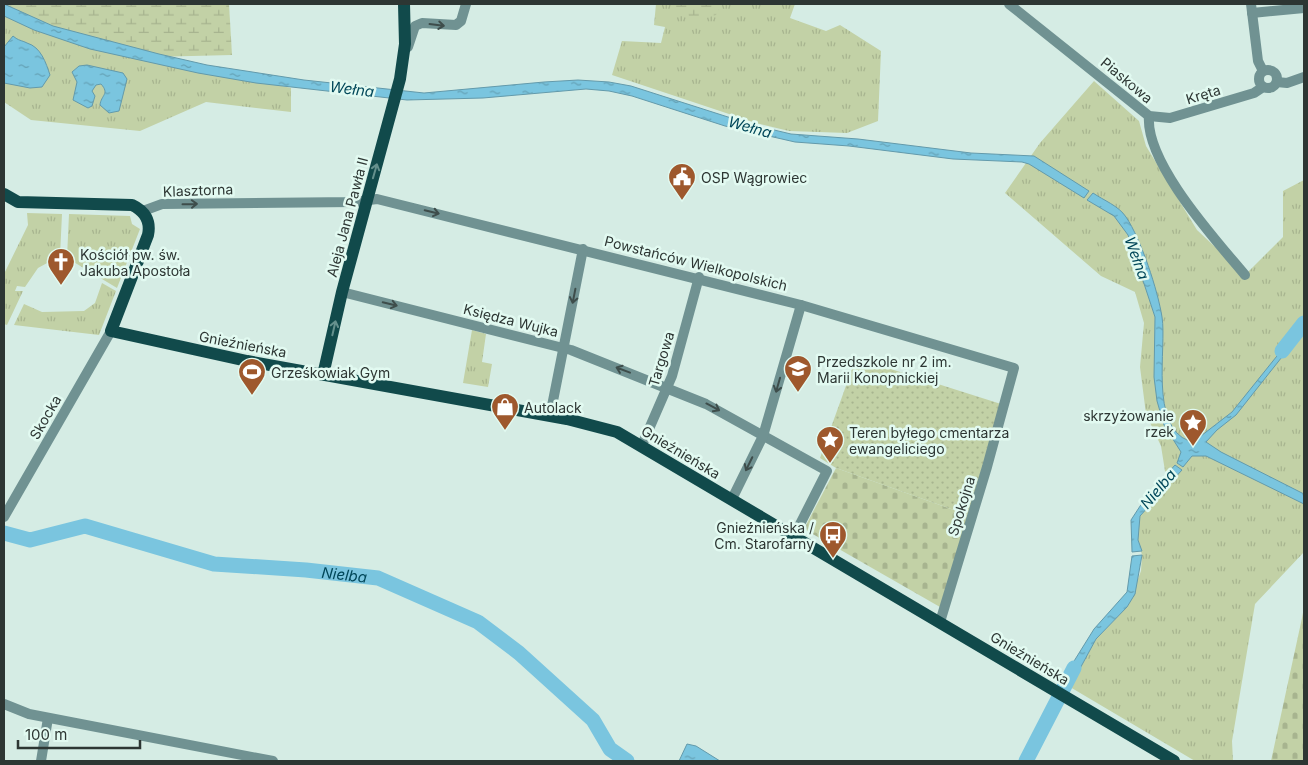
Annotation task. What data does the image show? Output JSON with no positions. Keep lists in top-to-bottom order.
{
  "streets": {
    "main road": ["Aleja Jana Pawła II", "Gnieźnieńska"],
    "street": [
      "Piaskowa",
      "Kręta",
      "Klasztorna",
      "Powstańców Wielkopolskich",
      "Księdza Wujka",
      "Targowa",
      "Skocka",
      "Spokojna"
    ]
  },
  "crossings": [
    ["Piaskowa", "Kręta"],
    ["Klasztorna", "Aleja Jana Pawła II"],
    ["Klasztorna", "Powstańców Wielkopolskich"],
    ["Aleja Jana Pawła II", "Powstańców Wielkopolskich"],
    ["Aleja Jana Pawła II", "Księdza Wujka"],
    ["Aleja Jana Pawła II", "Gnieźnieńska"],
    ["Powstańców Wielkopolskich", "Targowa"],
    ["Powstańców Wielkopolskich", "Spokojna"],
    ["Księdza Wujka", "Gnieźnieńska"],
    ["Księdza Wujka", "Targowa"],
    ["Gnieźnieńska", "Targowa"],
    ["Gnieźnieńska", "Skocka"],
    ["Gnieźnieńska", "Spokojna"]
  ],
  "one_way": ["Klasztorna", "Aleja Jana Pawła II"],
  "water": ["Wełna", "Nielba"],
  "places": {
    "public building": ["OSP Wągrowiec"],
    "church": ["Kościół pw. św. Jakuba Apostoła"],
    "school or university": ["Przedszkole nr 2 im. Marii Konopnickiej"],
    "sports": ["Grześkowiak Gym"],
    "shop": ["Autolack"],
    "place": ["skrzyżowanie rzek", "Teren byłego cmentarza ewangeliciego"],
    "bus stop": ["Gnieźnieńska / Cm. Starofarny"]
  },
  "scale_bar": "100 m"
}
